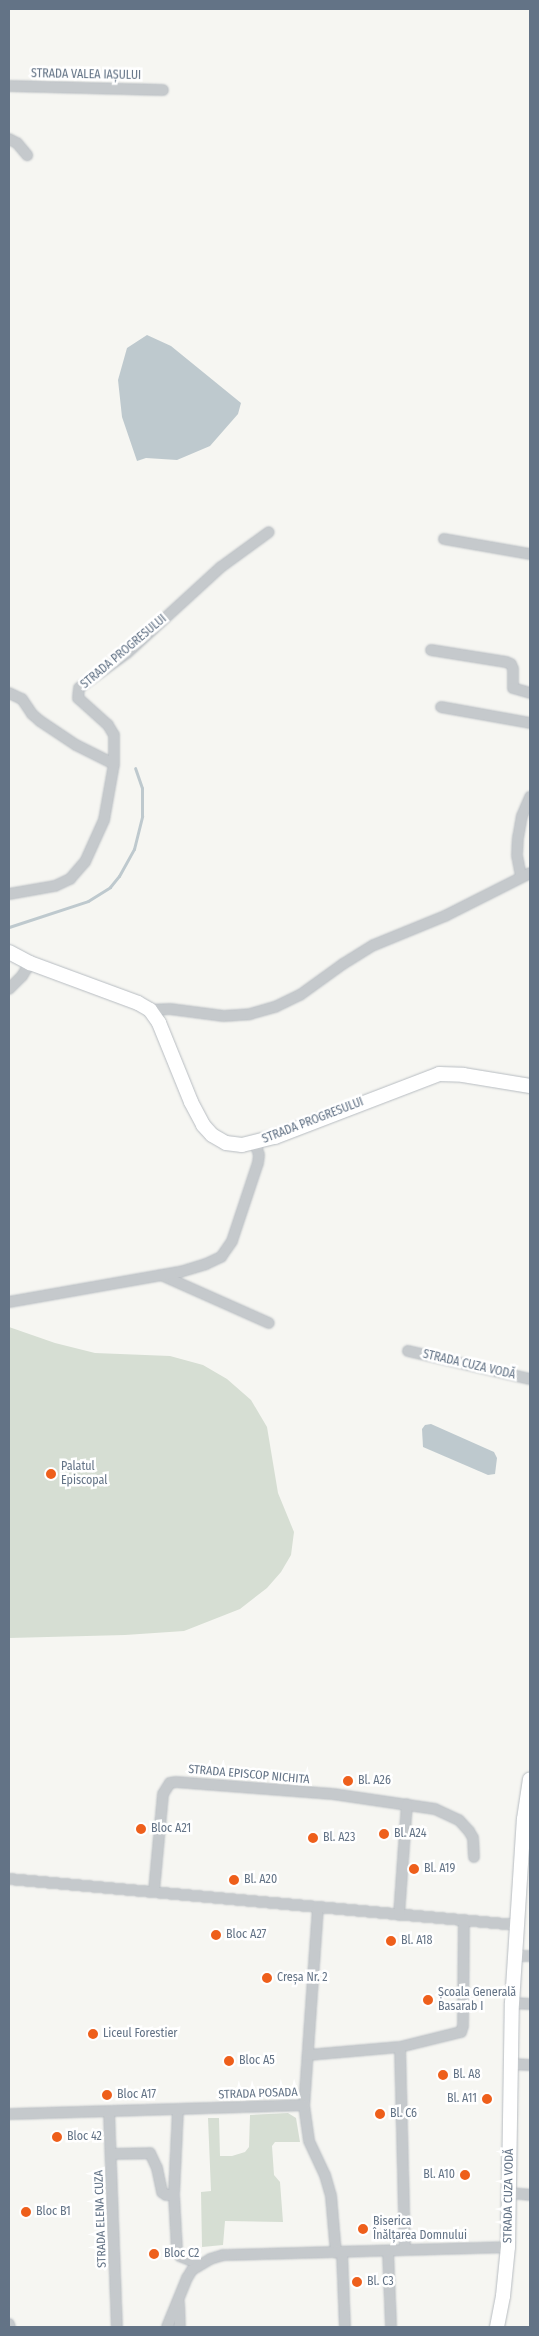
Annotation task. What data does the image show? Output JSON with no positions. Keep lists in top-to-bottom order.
{
  "streets": {
    "street": [
      "STRADA VALEA IAȘULUI",
      "STRADA PROGRESULUI",
      "STRADA CUZA VODĂ",
      "STRADA EPISCOP NICHITA",
      "STRADA POSADA",
      "STRADA ELENA CUZA"
    ]
  },
  "crossings": [
    ["STRADA POSADA", "STRADA ELENA CUZA"]
  ],
  "places": [
    "Palatul Episcopal",
    "Bl. A26",
    "Bloc A21",
    "Bl. A24",
    "Bl. A23",
    "Bl. A19",
    "Bl. A20",
    "Bloc A27",
    "Bl. A18",
    "Creșa Nr. 2",
    "Școala Generală Basarab I",
    "Liceul Forestier",
    "Bloc A5",
    "Bl. A8",
    "Bloc A17",
    "Bl. A11",
    "Bl. C6",
    "Bloc 42",
    "Bl. A10",
    "Bloc B1",
    "Biserica Înălțarea Domnului",
    "Bloc C2",
    "Bl. C3"
  ]
}
